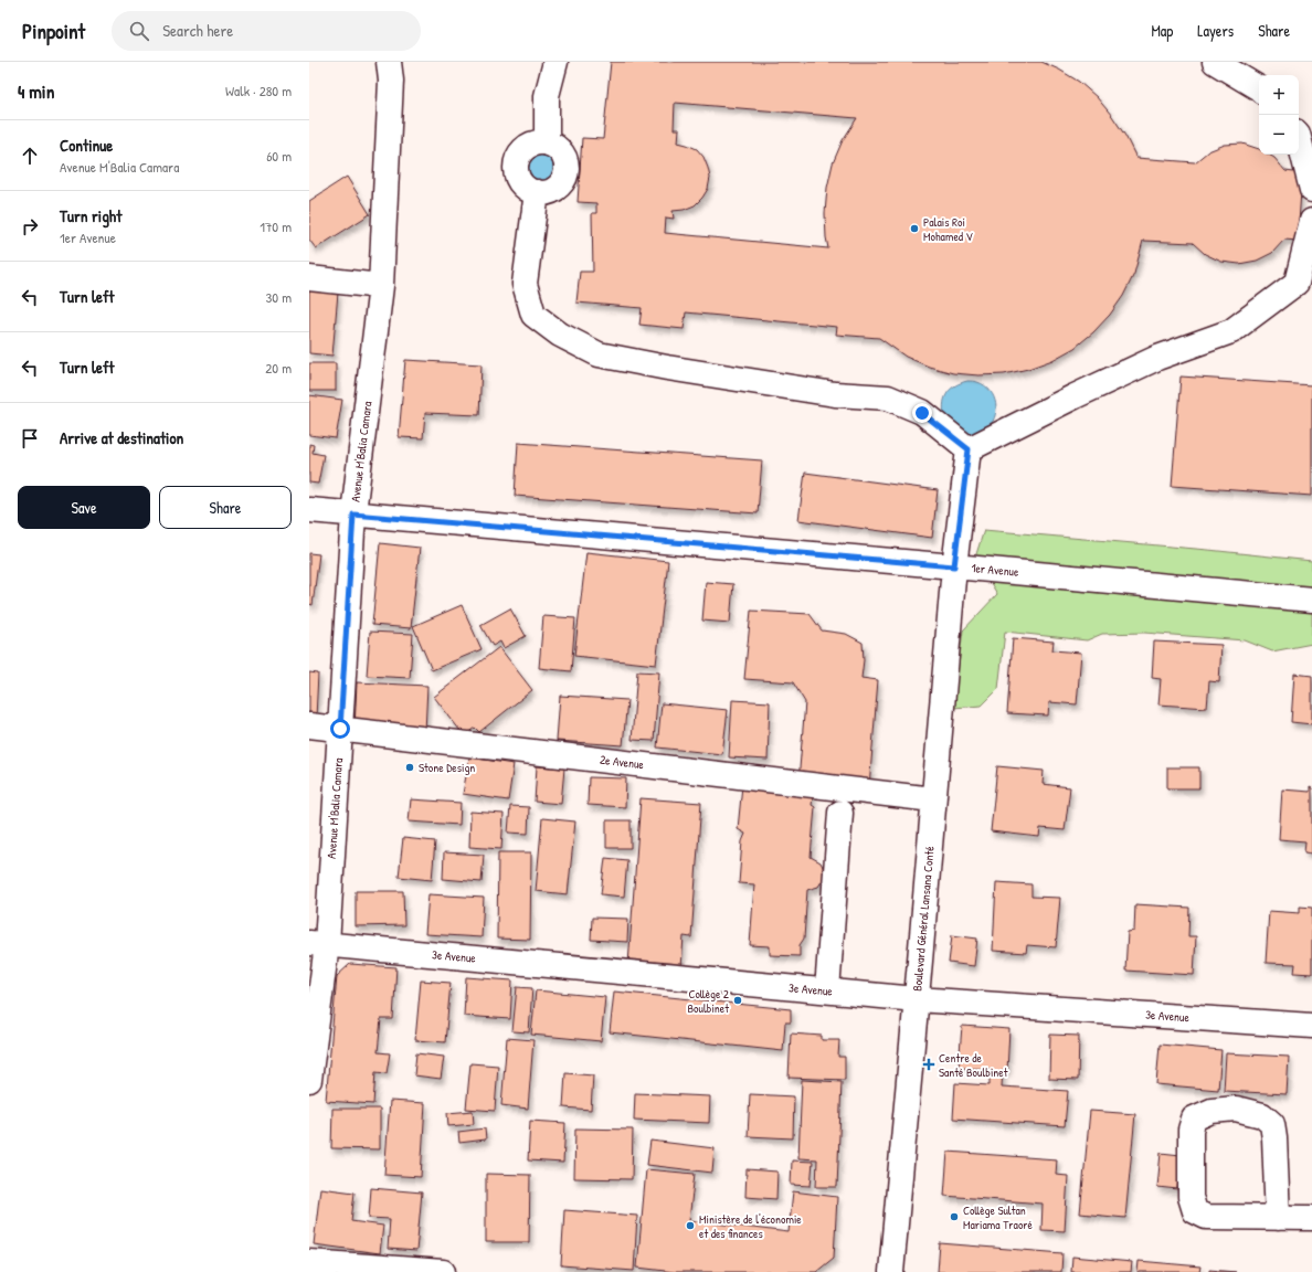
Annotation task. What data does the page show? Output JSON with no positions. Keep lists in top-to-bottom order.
{
  "streets": {
    "street": [
      "Avenue M'Balia Camara",
      "1er Avenue",
      "2e Avenue",
      "Boulevard Général Lansana Conté",
      "3e Avenue"
    ]
  },
  "crossings": [
    ["Avenue M'Balia Camara", "1er Avenue"],
    ["Avenue M'Balia Camara", "2e Avenue"],
    ["Avenue M'Balia Camara", "3e Avenue"],
    ["1er Avenue", "Boulevard Général Lansana Conté"],
    ["2e Avenue", "Boulevard Général Lansana Conté"],
    ["Boulevard Général Lansana Conté", "3e Avenue"]
  ],
  "places": {
    "other": [
      "Palais Roi Mohamed V",
      "Stone Design",
      "Collège 2 Boulbinet",
      "Collège Sultan Mariama Traoré",
      "Ministère de l'économie et des finances"
    ],
    "health": ["Centre de Santé Boulbinet"]
  },
  "page": {
    "header": "Pinpoint",
    "search": "Search here",
    "nav": ["Map", "Layers", "Share"],
    "heading": ["4 min", "Walk · 280 m"],
    "map_buttons": ["+", "−"],
    "list": [
      ["Continue", "Avenue M'Balia Camara", "60 m"],
      ["Turn right", "1er Avenue", "170 m"],
      ["Turn left", "30 m"],
      ["Turn left", "20 m"],
      "Arrive at destination"
    ],
    "buttons": ["Save", "Share"]
  }
}
